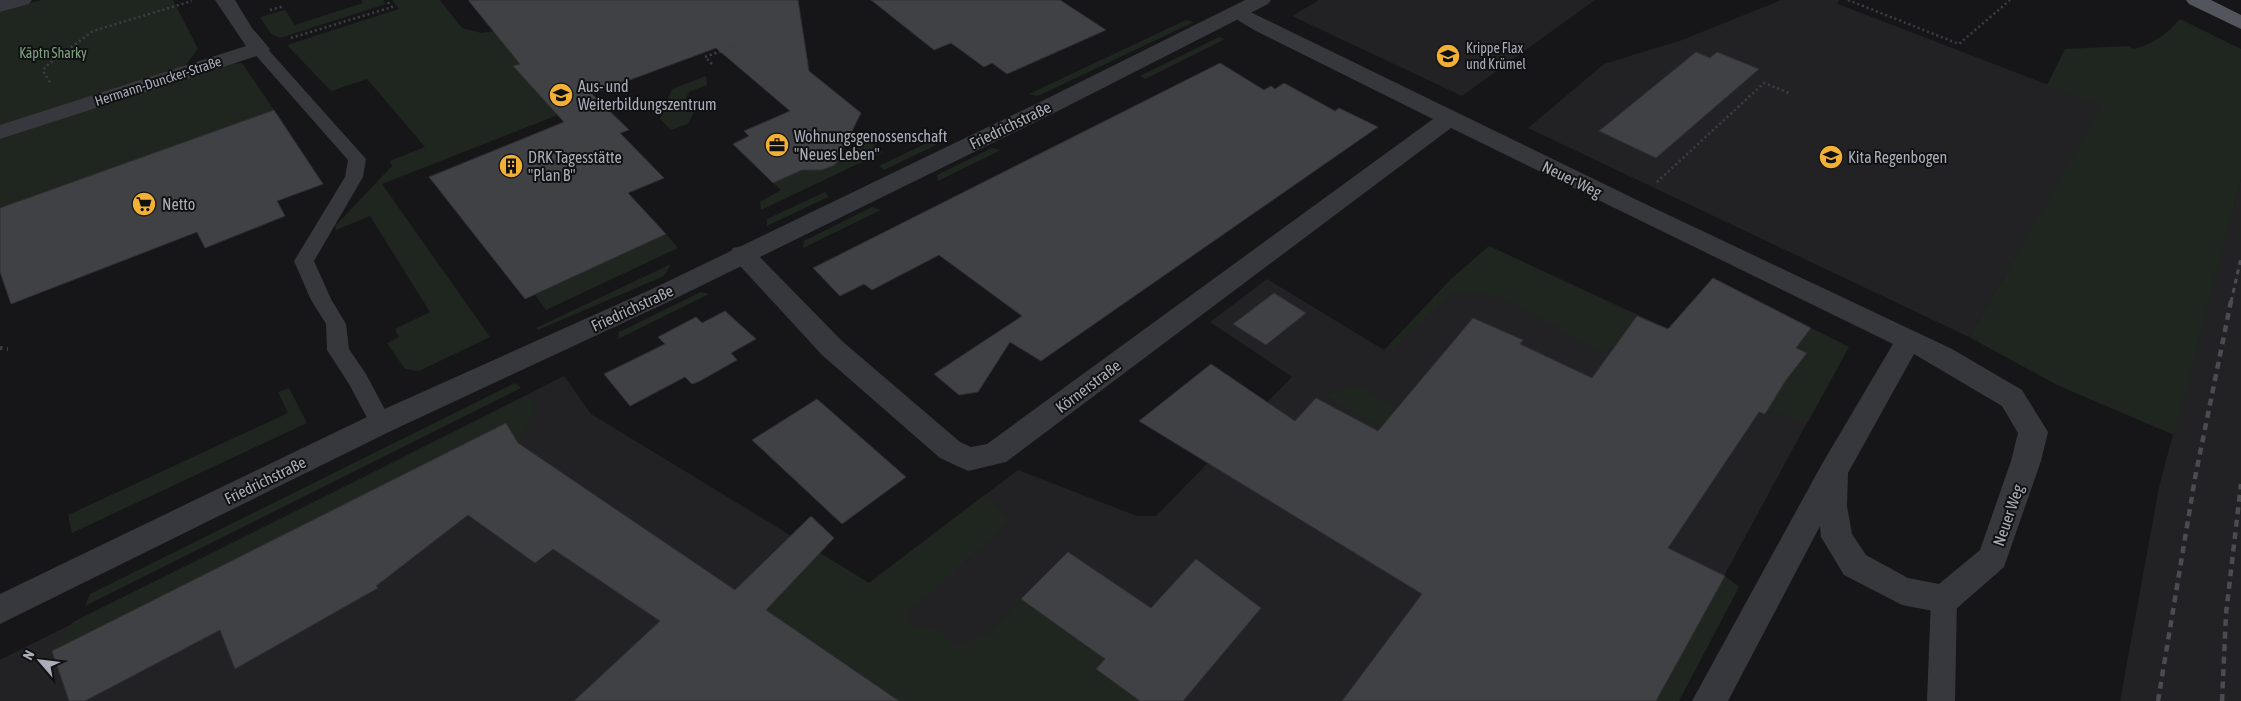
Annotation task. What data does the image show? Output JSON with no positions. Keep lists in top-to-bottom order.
{
  "streets": {
    "street": [
      "Hermann-Duncker-Straße",
      "Friedrichstraße",
      "Neuer Weg",
      "Körnerstraße"
    ]
  },
  "crossings": [
    ["Friedrichstraße", "Neuer Weg"],
    ["Friedrichstraße", "Körnerstraße"],
    ["Neuer Weg", "Körnerstraße"]
  ],
  "parks": ["Käptn Sharky"],
  "places": {
    "school or university": ["Krippe Flax und Krümel", "Aus- und Weiterbildungszentrum", "Kita Regenbogen"],
    "office": ["Wohnungsgenossenschaft \"Neues Leben\""],
    "building": ["DRK Tagesstätte \"Plan B\""],
    "supermarket": ["Netto"]
  },
  "north": "top left"
}
